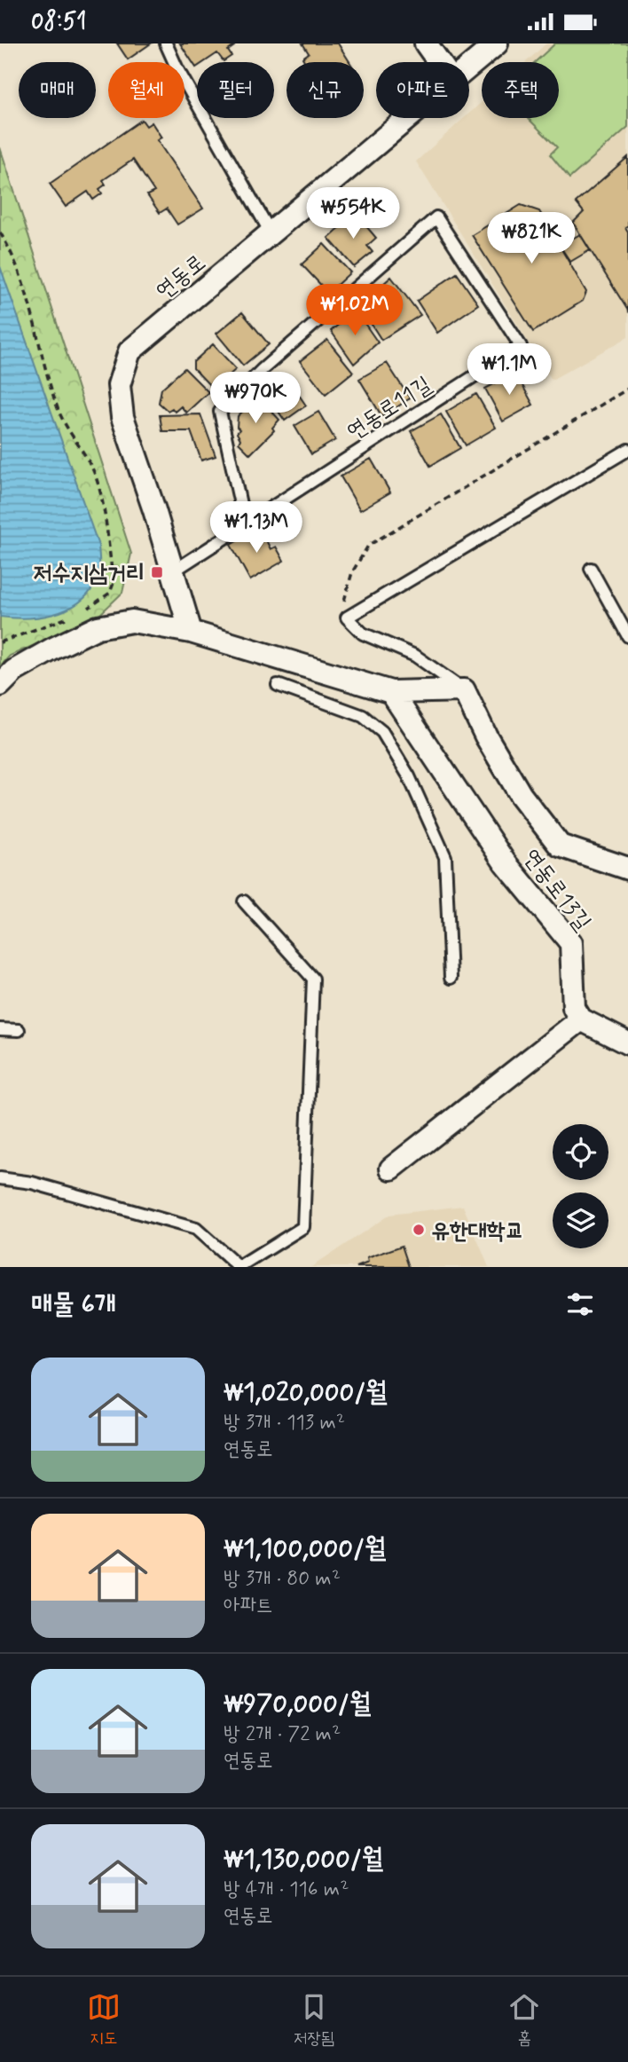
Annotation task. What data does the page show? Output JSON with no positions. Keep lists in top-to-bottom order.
{
  "streets": {
    "street": ["연동로", "연동로13길"],
    "lane": ["연동로11길"]
  },
  "crossings": [
    ["연동로", "연동로11길"]
  ],
  "places": {
    "transit": ["저수지삼거리"],
    "other": ["유한대학교"]
  },
  "page": {
    "status": "08:51",
    "chip": [
      "매매",
      "월세",
      "필터",
      "신규",
      "아파트",
      "주택"
    ],
    "price": [
      "₩554K",
      "₩821K",
      "₩1.02M",
      "₩1.1M",
      "₩970K",
      "₩1.13M"
    ],
    "heading": "매물 6개",
    "list": [
      {
        "name": "₩1,020,000/월",
        "note": "방 3개 · 113 m² · 연동로"
      },
      {
        "name": "₩1,100,000/월",
        "note": "방 3개 · 80 m² · 아파트"
      },
      {
        "name": "₩970,000/월",
        "note": "방 2개 · 72 m² · 연동로"
      },
      {
        "name": "₩1,130,000/월",
        "note": "방 4개 · 116 m² · 연동로"
      }
    ],
    "tabs": ["지도", "저장됨", "홈"]
  }
}
